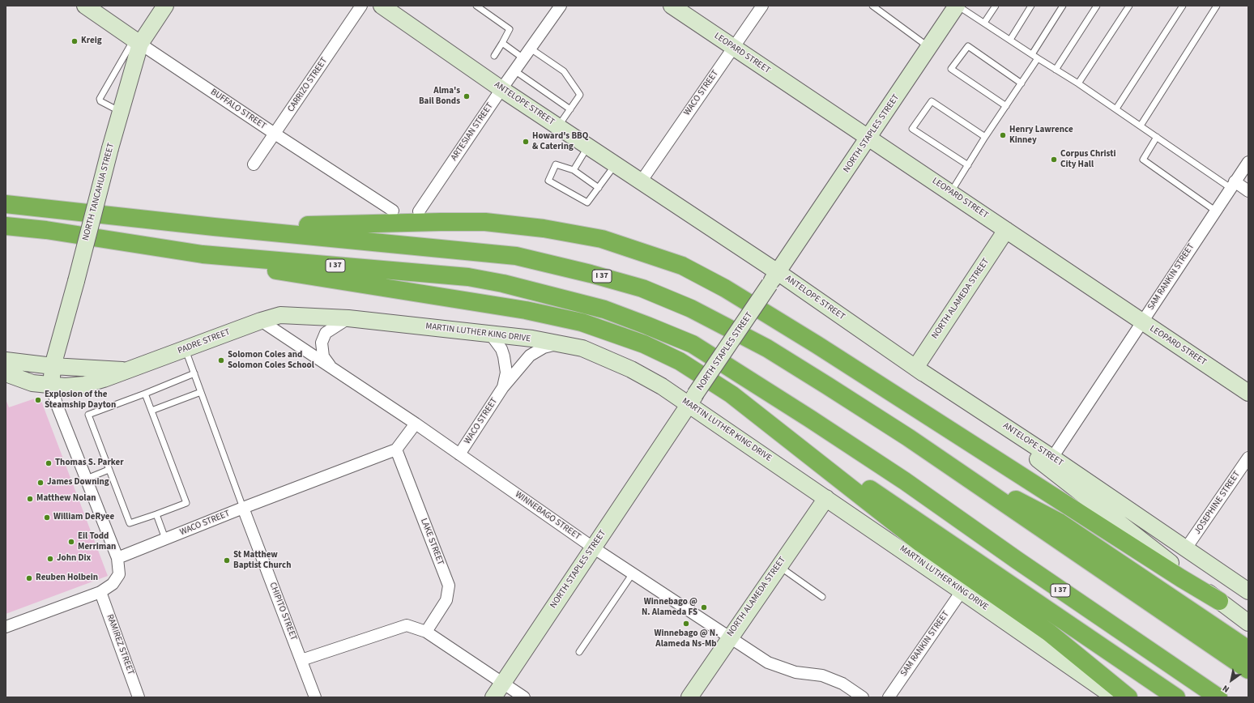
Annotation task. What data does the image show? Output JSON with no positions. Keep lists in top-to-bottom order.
{
  "streets": {
    "highway": ["I 37"],
    "main road": [
      "LEOPARD STREET",
      "ANTELOPE STREET",
      "BUFFALO STREET",
      "NORTH STAPLES STREET",
      "NORTH TANCAHUA STREET",
      "NORTH ALAMEDA STREET",
      "MARTIN LUTHER KING DRIVE",
      "PADRE STREET"
    ],
    "street": [
      "CARRIZO STREET",
      "WACO STREET",
      "ARTESIAN STREET",
      "SAM RANKIN STREET",
      "JOSEPHINE STREET",
      "WINNEBAGO STREET",
      "LAKE STREET",
      "CHIPITO STREET",
      "RAMIREZ STREET"
    ]
  },
  "crossings": [
    ["LEOPARD STREET", "WACO STREET"],
    ["LEOPARD STREET", "NORTH STAPLES STREET"],
    ["LEOPARD STREET", "SAM RANKIN STREET"],
    ["LEOPARD STREET", "NORTH ALAMEDA STREET"],
    ["CARRIZO STREET", "BUFFALO STREET"],
    ["WACO STREET", "ANTELOPE STREET"],
    ["WACO STREET", "MARTIN LUTHER KING DRIVE"],
    ["WACO STREET", "WINNEBAGO STREET"],
    ["WACO STREET", "LAKE STREET"],
    ["WACO STREET", "CHIPITO STREET"],
    ["ANTELOPE STREET", "ARTESIAN STREET"],
    ["ANTELOPE STREET", "NORTH STAPLES STREET"],
    ["ANTELOPE STREET", "SAM RANKIN STREET"],
    ["ANTELOPE STREET", "NORTH ALAMEDA STREET"],
    ["ANTELOPE STREET", "JOSEPHINE STREET"],
    ["BUFFALO STREET", "NORTH TANCAHUA STREET"],
    ["NORTH STAPLES STREET", "MARTIN LUTHER KING DRIVE"],
    ["NORTH STAPLES STREET", "WINNEBAGO STREET"],
    ["NORTH TANCAHUA STREET", "PADRE STREET"],
    ["SAM RANKIN STREET", "MARTIN LUTHER KING DRIVE"],
    ["NORTH ALAMEDA STREET", "MARTIN LUTHER KING DRIVE"],
    ["NORTH ALAMEDA STREET", "WINNEBAGO STREET"],
    ["MARTIN LUTHER KING DRIVE", "PADRE STREET"],
    ["PADRE STREET", "WINNEBAGO STREET"]
  ],
  "places": [
    "Kreig",
    "Alma's Bail Bonds",
    "Henry Lawrence Kinney",
    "Howard's BBQ & Catering",
    "Corpus Christi City Hall",
    "Solomon Coles and Solomon Coles School",
    "Explosion of the Steamship Dayton",
    "Thomas S. Parker",
    "James Downing",
    "Matthew Nolan",
    "William DeRyee",
    "Eil Todd Merriman",
    "John Dix",
    "St Matthew Baptist Church",
    "Reuben Holbein",
    "Winnebago @ N. Alameda FS",
    "Winnebago @ N. Alameda Ns-Mb"
  ],
  "north": "bottom left"
}
